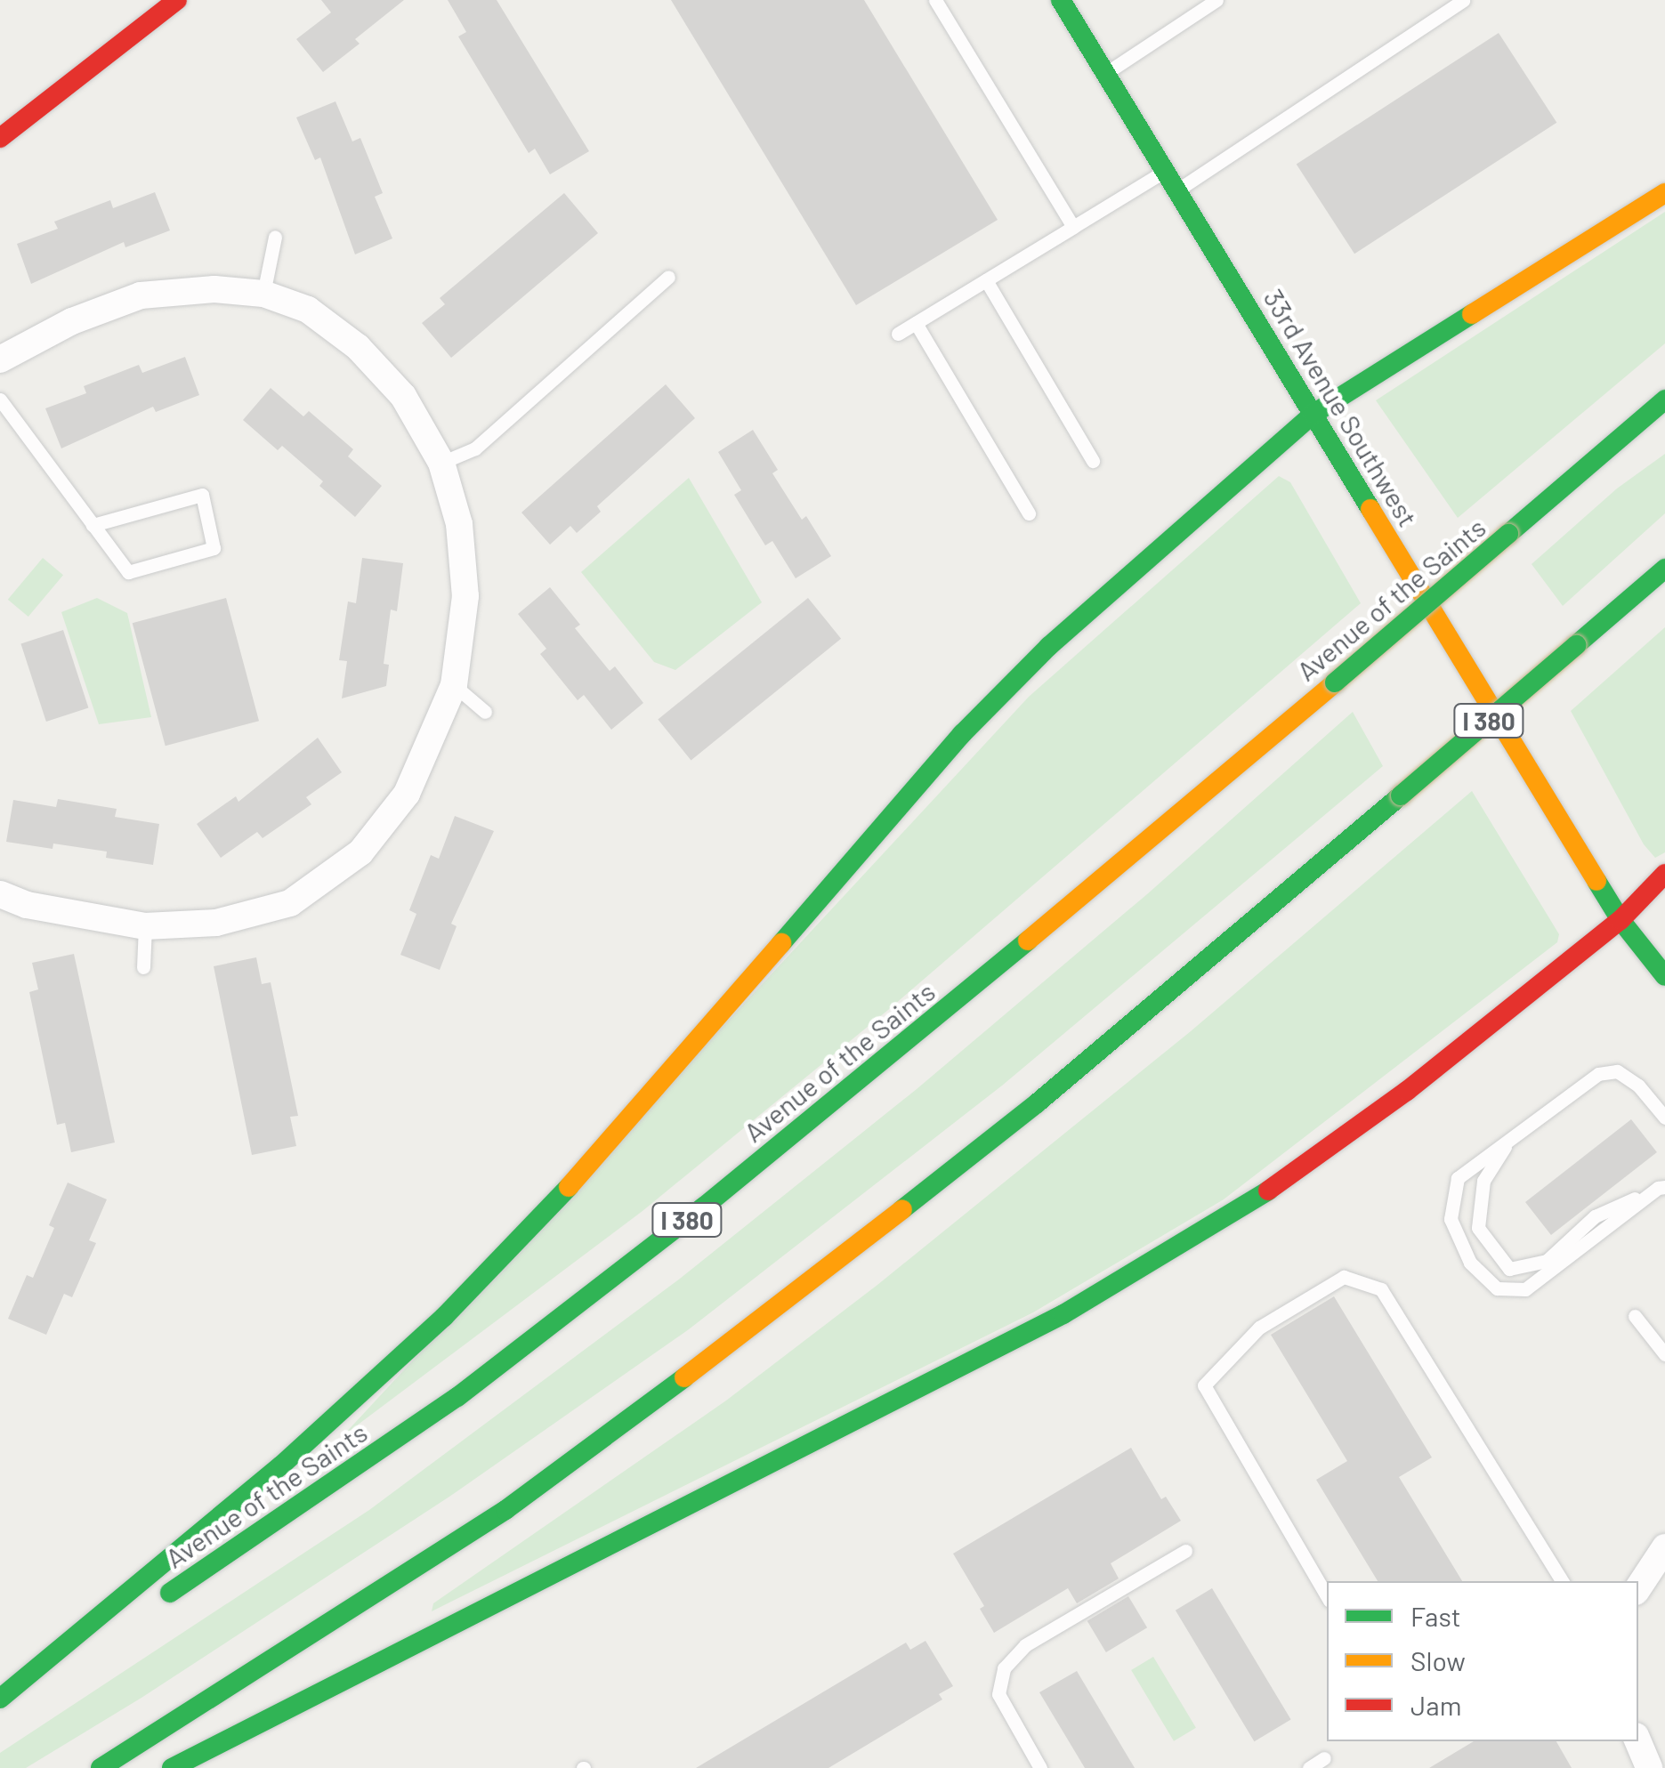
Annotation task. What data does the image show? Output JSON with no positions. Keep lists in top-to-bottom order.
{
  "streets": {
    "main road": ["33rd Avenue Southwest", "Avenue of the Saints", "I 380"]
  },
  "legend": ["Fast", "Slow", "Jam"]
}
